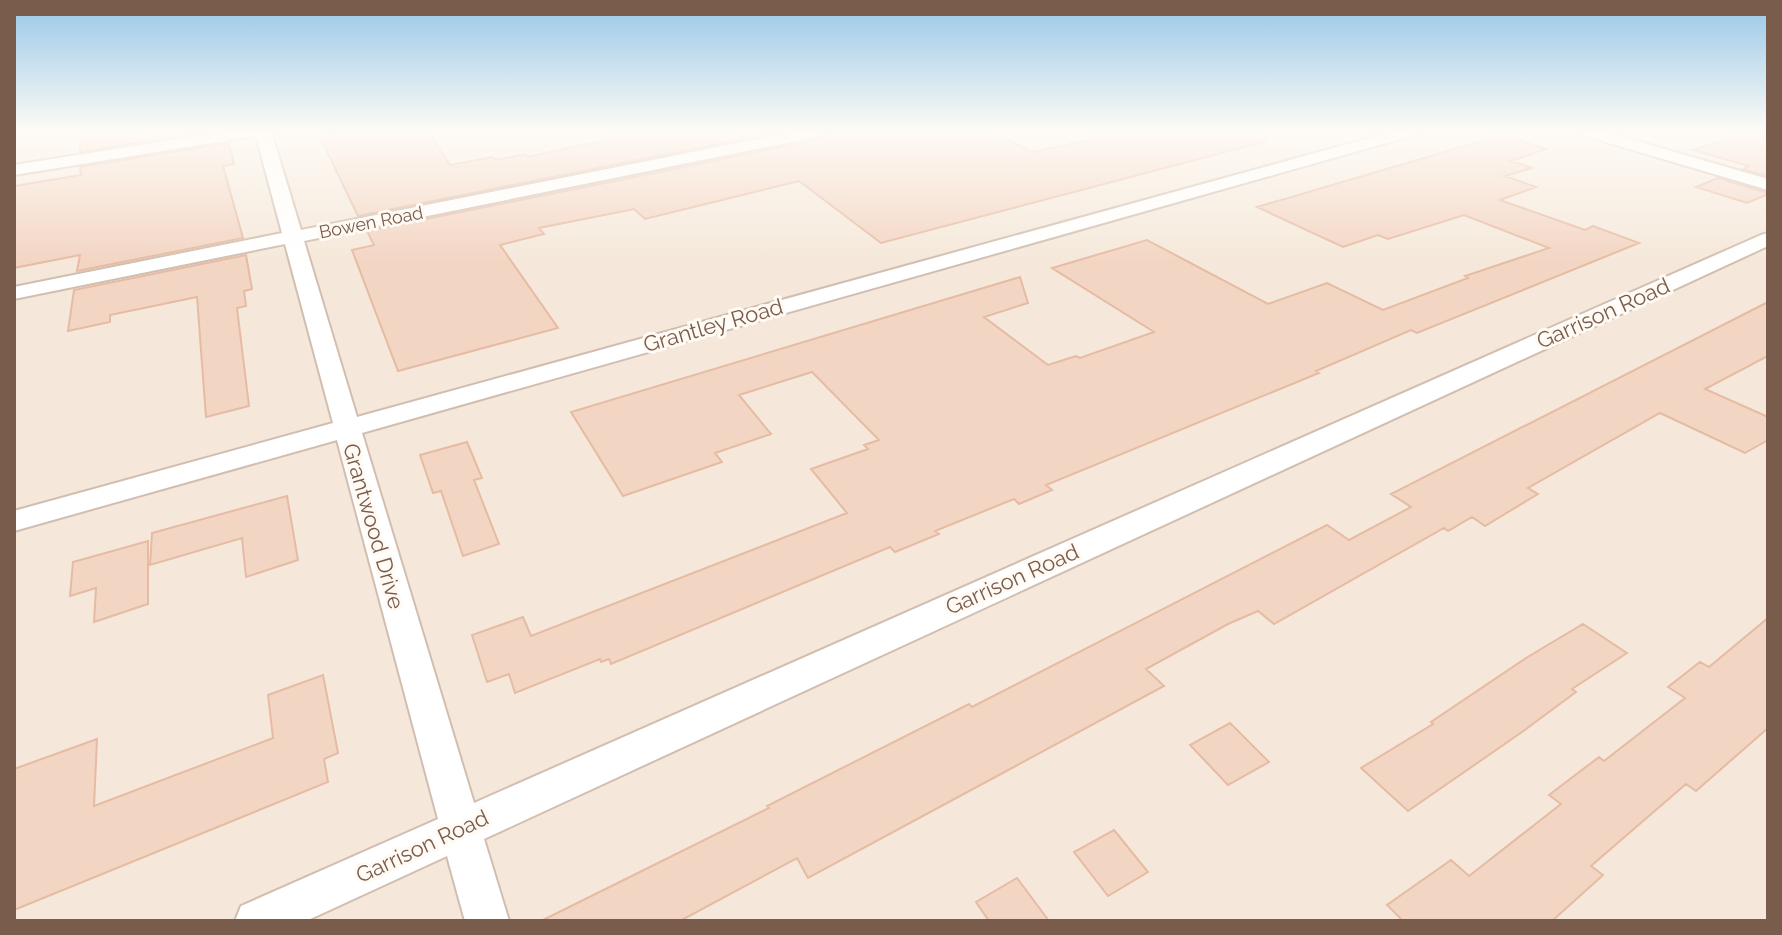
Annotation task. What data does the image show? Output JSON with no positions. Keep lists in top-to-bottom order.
{
  "streets": {
    "street": [
      "Bowen Road",
      "Garrison Road",
      "Grantley Road",
      "Grantwood Drive"
    ]
  },
  "crossings": [
    ["Bowen Road", "Grantwood Drive"],
    ["Garrison Road", "Grantwood Drive"],
    ["Grantley Road", "Grantwood Drive"]
  ]
}
